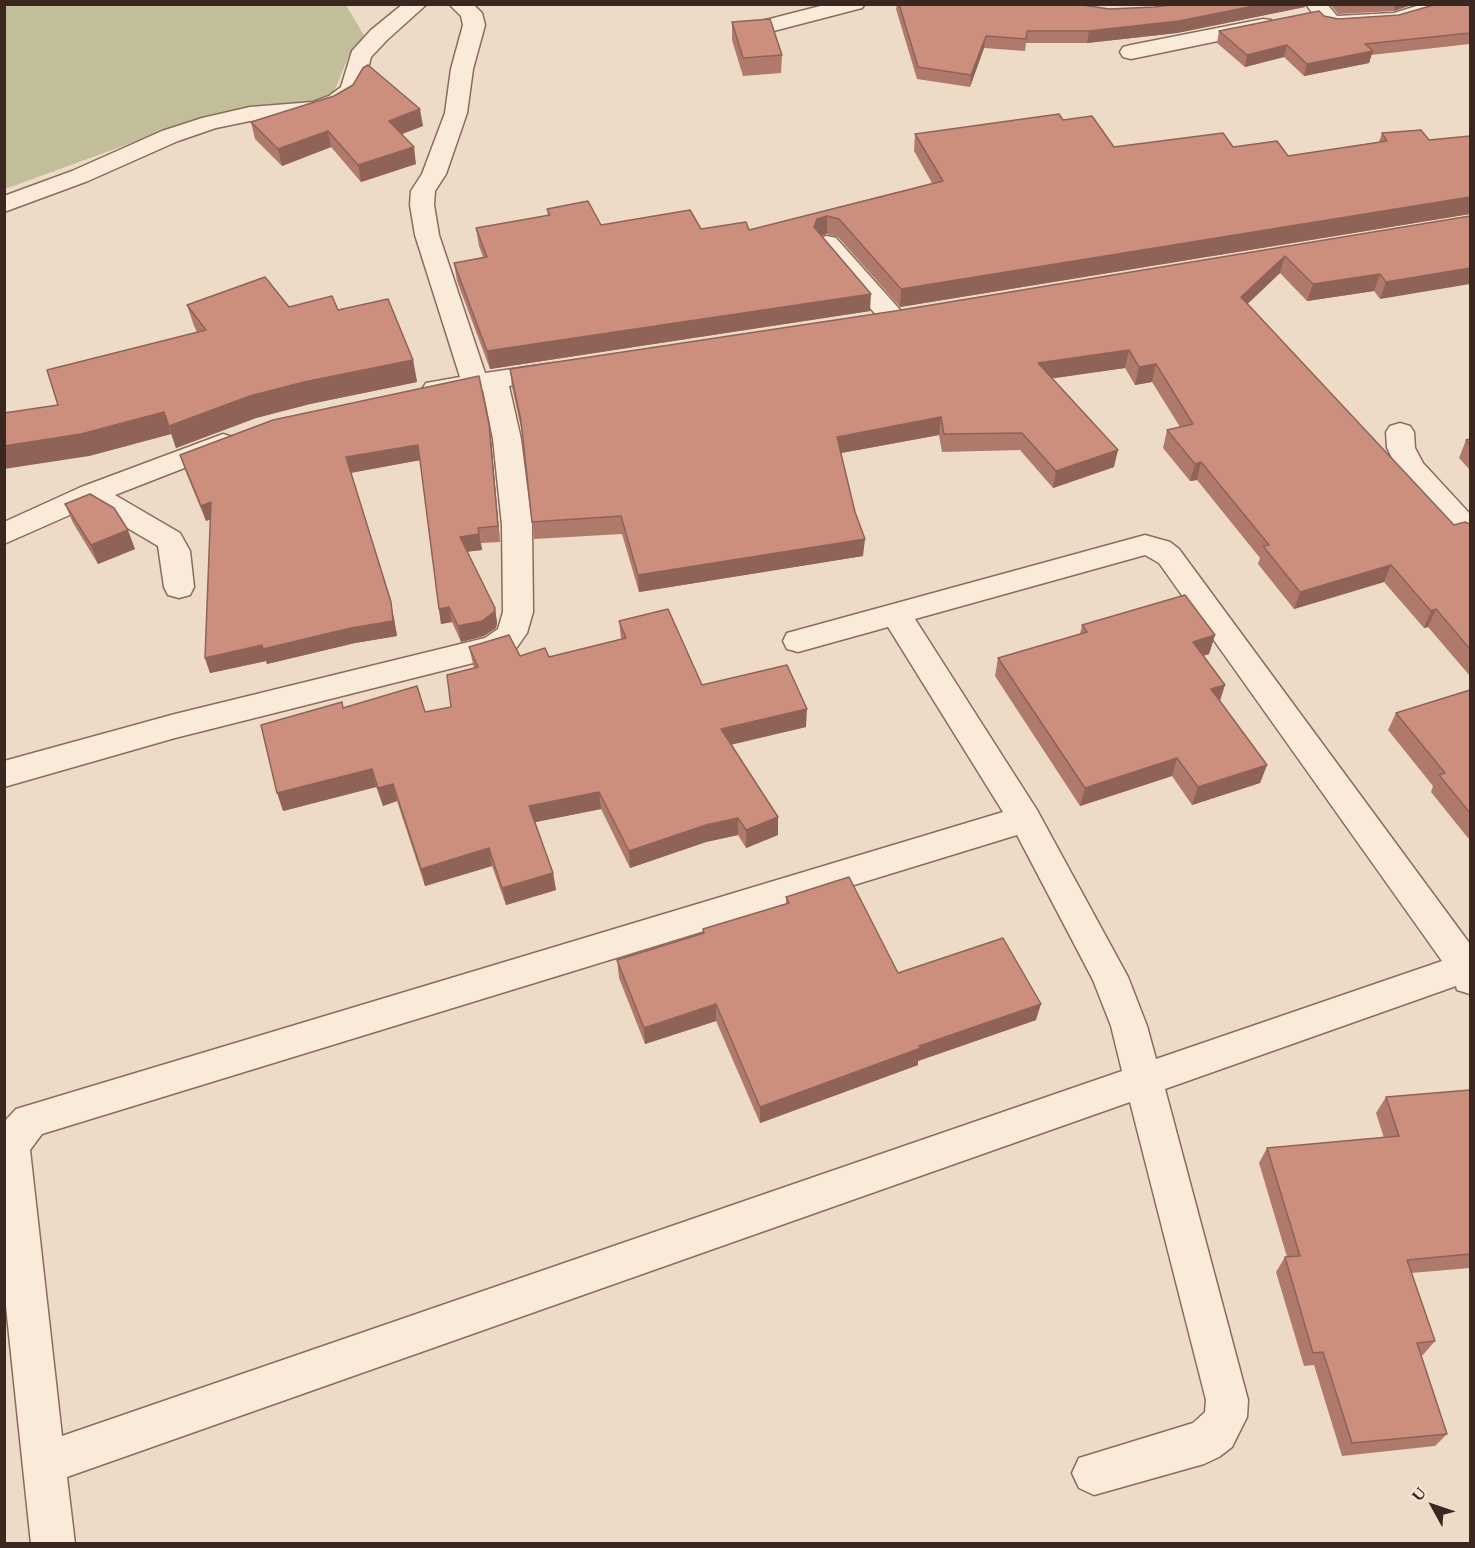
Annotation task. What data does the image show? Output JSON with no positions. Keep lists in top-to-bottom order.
{
  "north": "top left"
}
